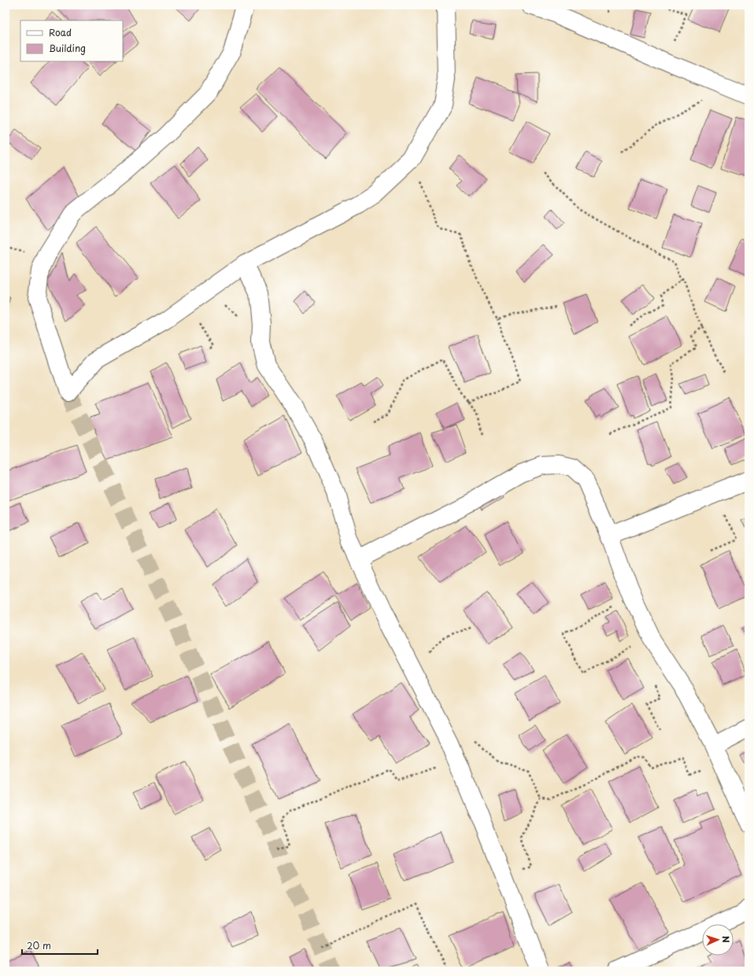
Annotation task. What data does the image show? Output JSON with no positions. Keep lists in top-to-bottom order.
{
  "legend": ["Road", "Building"],
  "scale_bar": "20 m",
  "north": "right"
}
